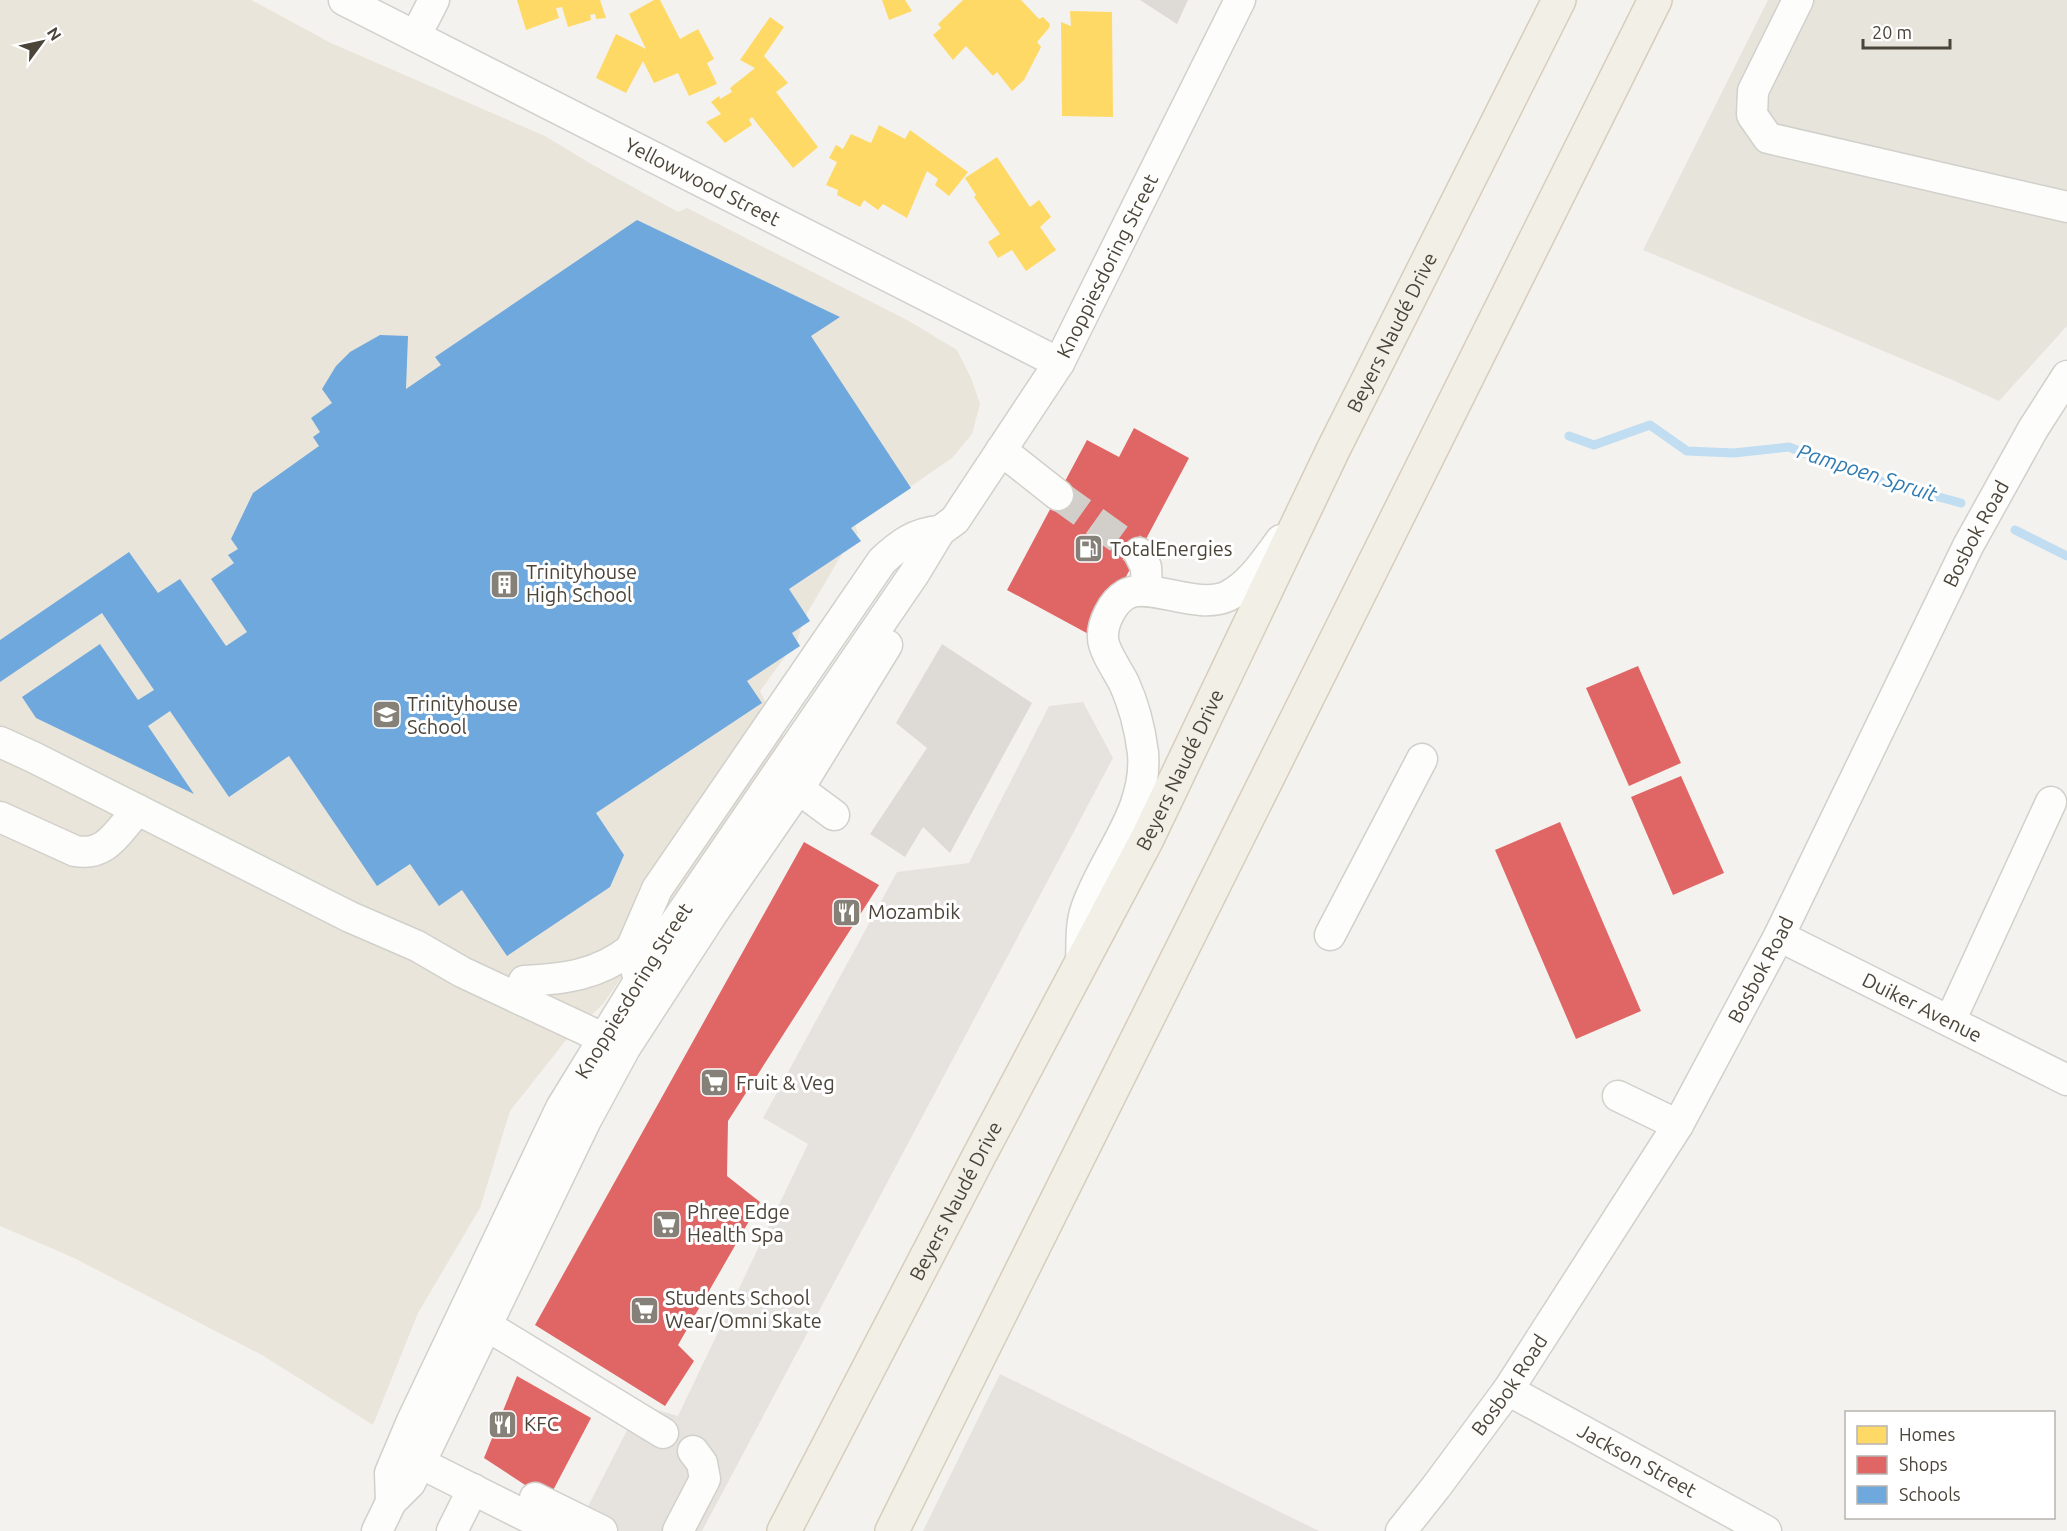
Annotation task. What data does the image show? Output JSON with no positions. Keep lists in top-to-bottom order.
{
  "streets": {
    "main road": ["Beyers Naudé Drive"],
    "street": [
      "Yellowwood Street",
      "Knoppiesdoring Street",
      "Bosbok Road",
      "Duiker Avenue",
      "Jackson Street"
    ]
  },
  "crossings": [
    ["Yellowwood Street", "Knoppiesdoring Street"],
    ["Bosbok Road", "Duiker Avenue"],
    ["Bosbok Road", "Jackson Street"]
  ],
  "water": ["Pampoen Spruit"],
  "places": {
    "fuel station": ["TotalEnergies"],
    "building": ["Trinityhouse High School"],
    "school or university": ["Trinityhouse School"],
    "restaurant": ["Mozambik", "KFC"],
    "supermarket": ["Fruit & Veg", "Phree Edge Health Spa", "Students School Wear/Omni Skate"]
  },
  "legend": ["Homes", "Shops", "Schools"],
  "scale_bar": "20 m",
  "north": "top right"
}
